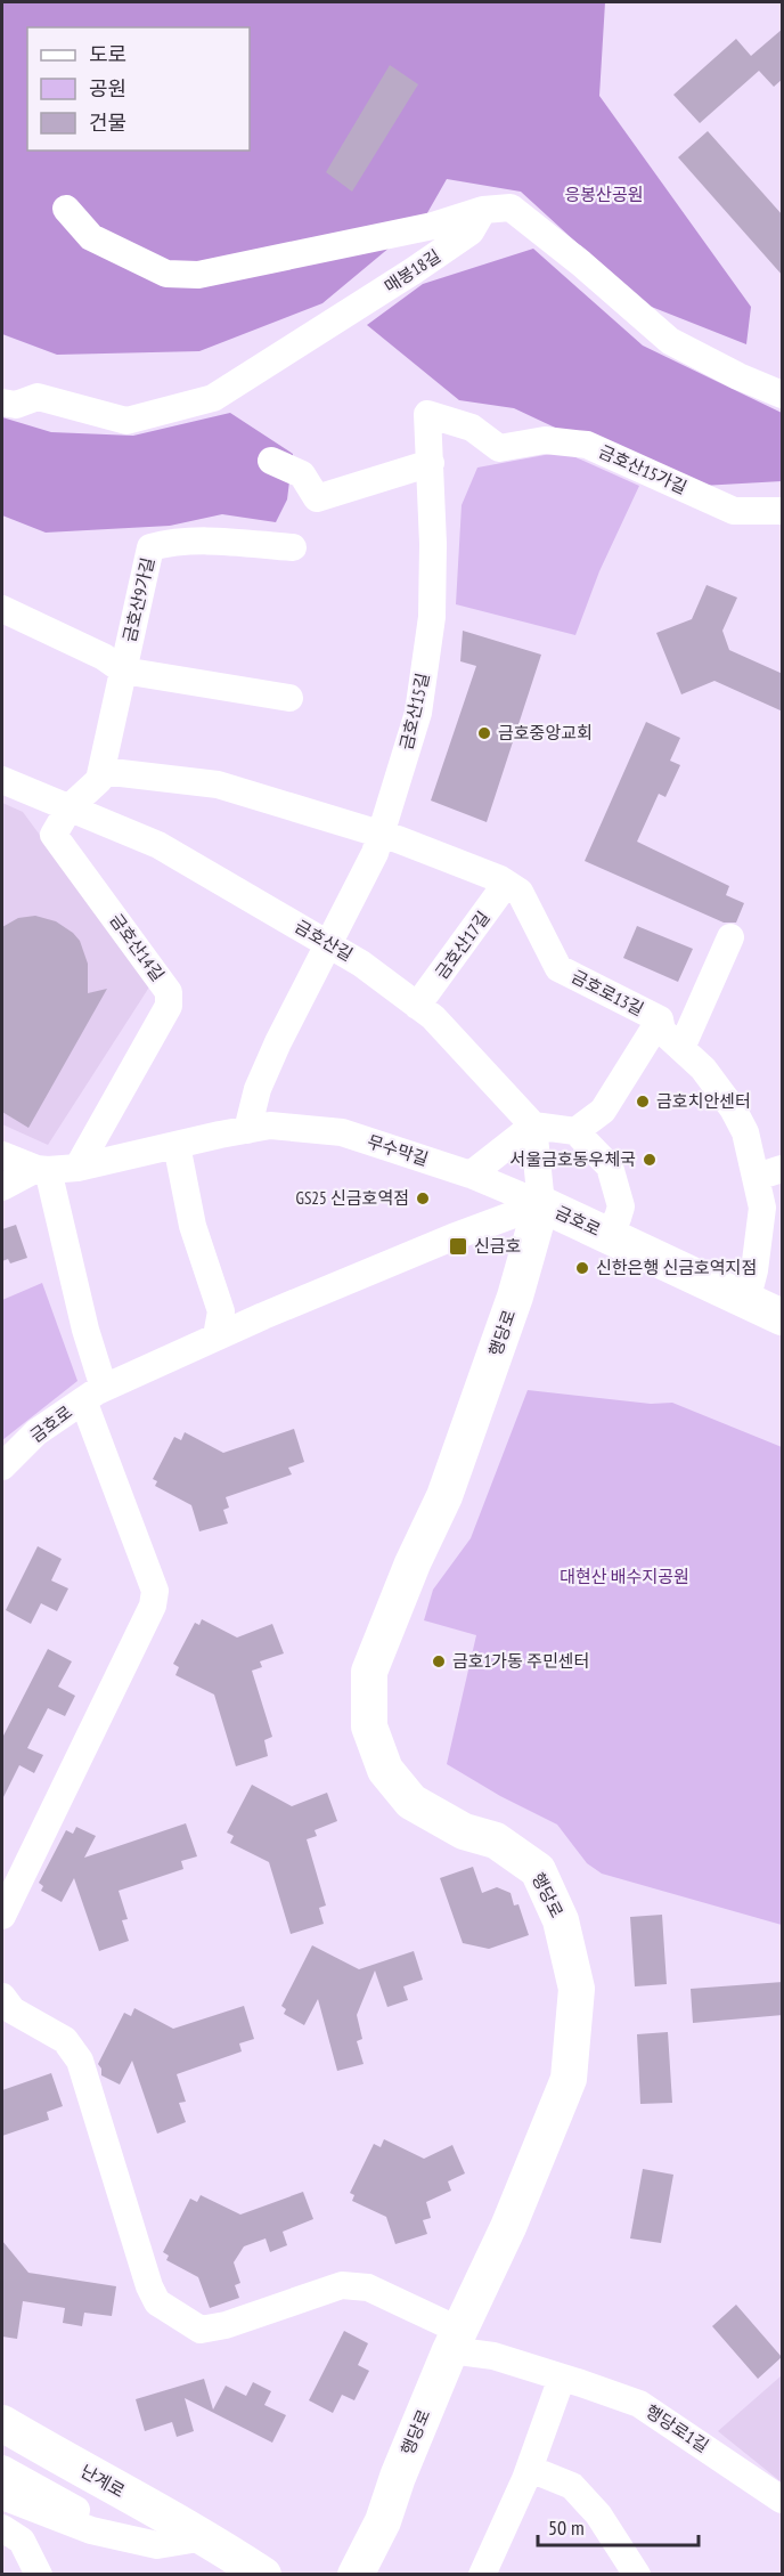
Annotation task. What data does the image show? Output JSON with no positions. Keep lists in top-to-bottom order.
{
  "streets": {
    "main road": ["금호로", "행당로", "난계로"],
    "street": [
      "매봉18길",
      "금호산15가길",
      "금호산9가길",
      "금호산15길",
      "금호산길",
      "금호산17길",
      "금호산14길",
      "금호로13길",
      "무수막길",
      "행당로1길"
    ]
  },
  "crossings": [
    ["금호산15가길", "금호산15길"],
    ["금호산9가길", "금호산길"],
    ["금호산9가길", "금호산14길"],
    ["금호산9가길", "금호로13길"],
    ["금호산15길", "금호산길"],
    ["금호산15길", "금호로13길"],
    ["금호산길", "금호산17길"],
    ["금호산길", "금호산14길"],
    ["금호산17길", "금호로13길"],
    ["금호산14길", "무수막길"],
    ["금호로13길", "금호로"],
    ["무수막길", "금호로"],
    ["무수막길", "행당로"],
    ["금호로", "행당로"],
    ["행당로", "행당로1길"]
  ],
  "parks": ["응봉산공원", "대현산 배수지공원"],
  "places": {
    "other": [
      "금호중앙교회",
      "금호치안센터",
      "서울금호동우체국",
      "GS25 신금호역점",
      "신한은행 신금호역지점",
      "금호1가동 주민센터"
    ],
    "transit": ["신금호"]
  },
  "legend": ["도로", "공원", "건물"],
  "scale_bar": "50 m"
}
